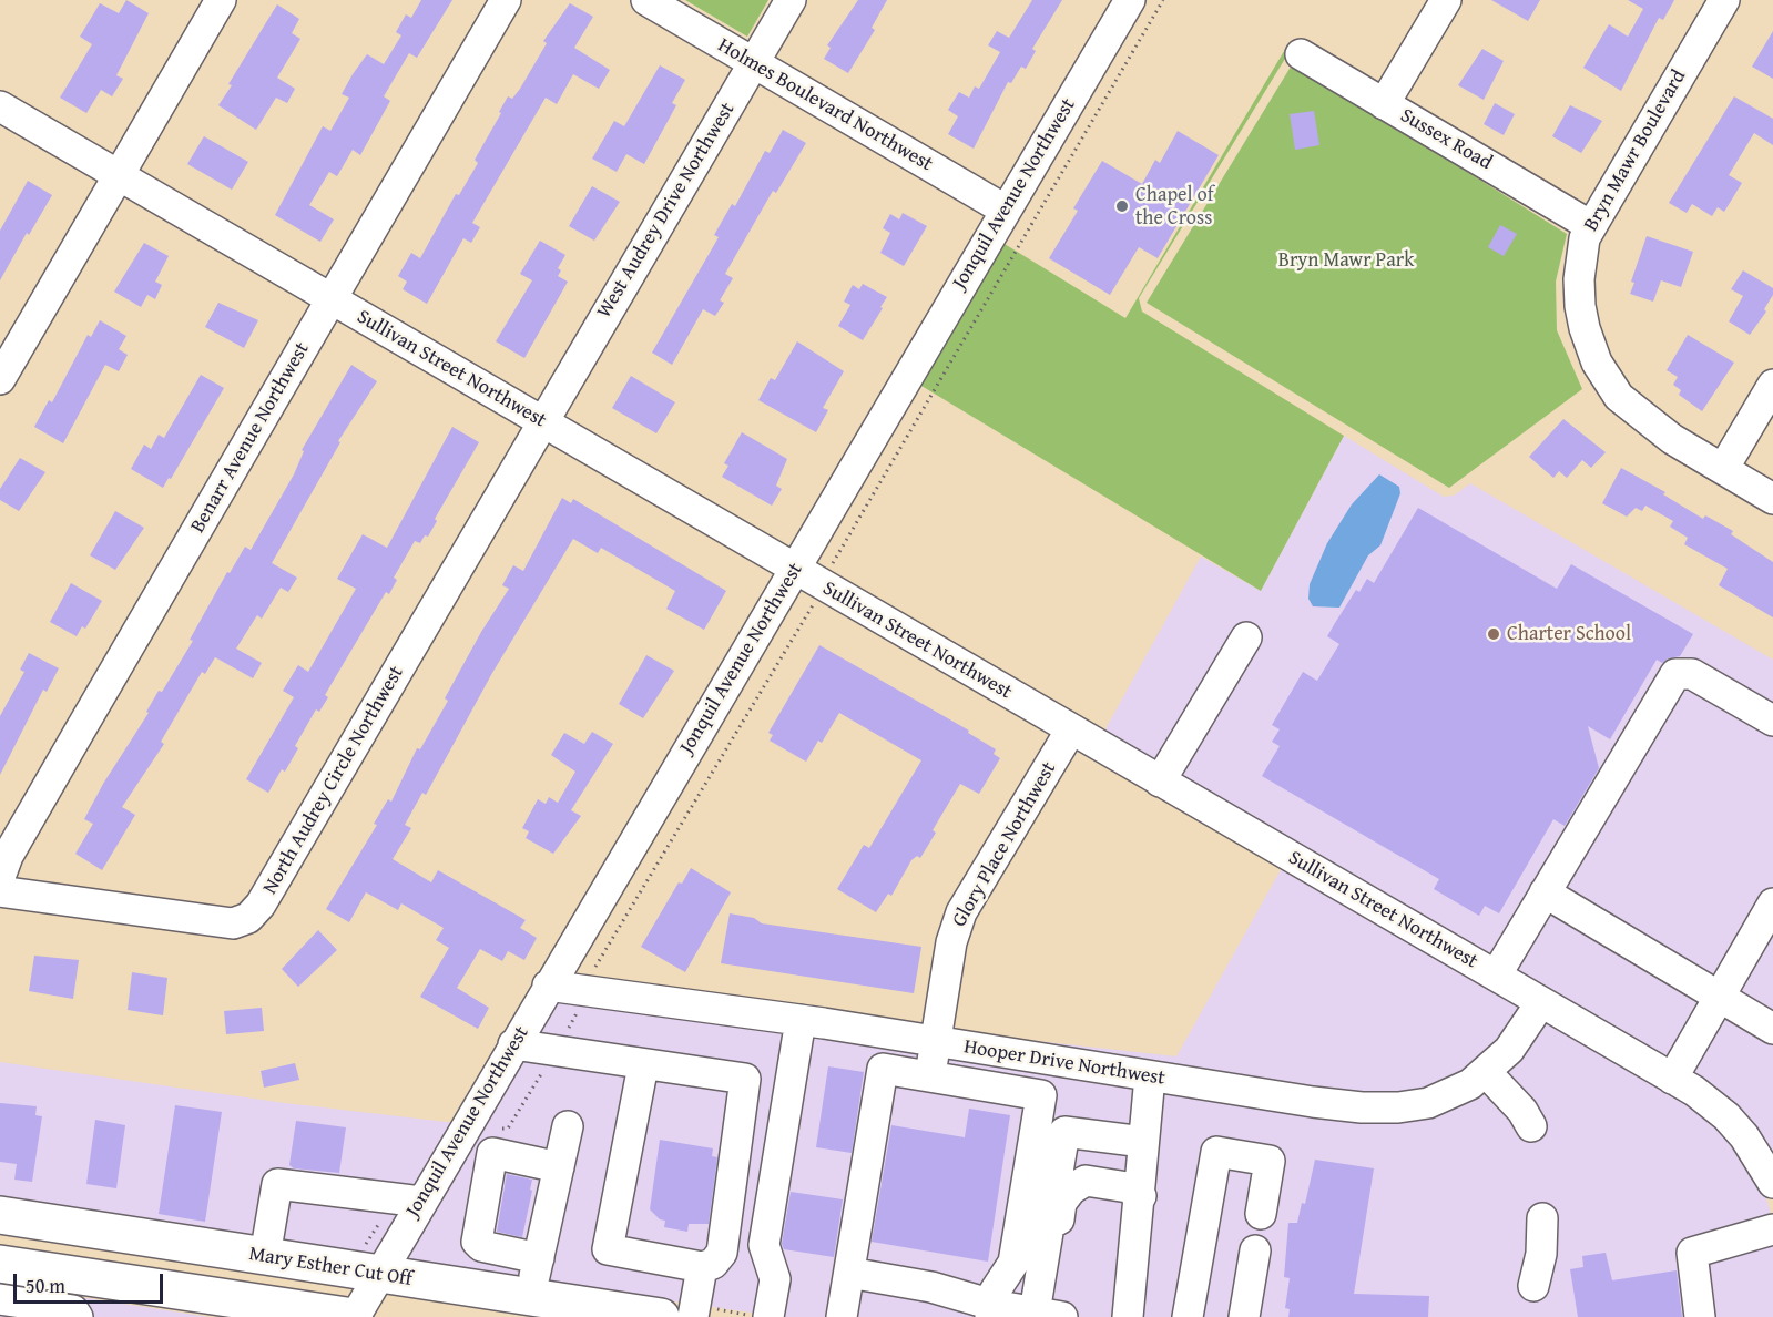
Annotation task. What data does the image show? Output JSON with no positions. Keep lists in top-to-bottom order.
{
  "streets": {
    "main road": ["Mary Esther Cut Off"],
    "street": [
      "Holmes Boulevard Northwest",
      "Sussex Road",
      "Bryn Mawr Boulevard",
      "Jonquil Avenue Northwest",
      "West Audrey Drive Northwest",
      "Sullivan Street Northwest",
      "Benarr Avenue Northwest",
      "North Audrey Circle Northwest",
      "Glory Place Northwest",
      "Hooper Drive Northwest"
    ]
  },
  "crossings": [
    ["Holmes Boulevard Northwest", "Jonquil Avenue Northwest"],
    ["Holmes Boulevard Northwest", "West Audrey Drive Northwest"],
    ["Sussex Road", "Bryn Mawr Boulevard"],
    ["Jonquil Avenue Northwest", "Sullivan Street Northwest"],
    ["Jonquil Avenue Northwest", "Hooper Drive Northwest"],
    ["Jonquil Avenue Northwest", "Mary Esther Cut Off"],
    ["West Audrey Drive Northwest", "Sullivan Street Northwest"],
    ["West Audrey Drive Northwest", "North Audrey Circle Northwest"],
    ["Sullivan Street Northwest", "Benarr Avenue Northwest"],
    ["Sullivan Street Northwest", "North Audrey Circle Northwest"],
    ["Sullivan Street Northwest", "Glory Place Northwest"],
    ["Sullivan Street Northwest", "Hooper Drive Northwest"],
    ["Glory Place Northwest", "Hooper Drive Northwest"]
  ],
  "parks": ["Bryn Mawr Park"],
  "places": ["Chapel of the Cross", "Charter School"],
  "scale_bar": "50 m"
}
